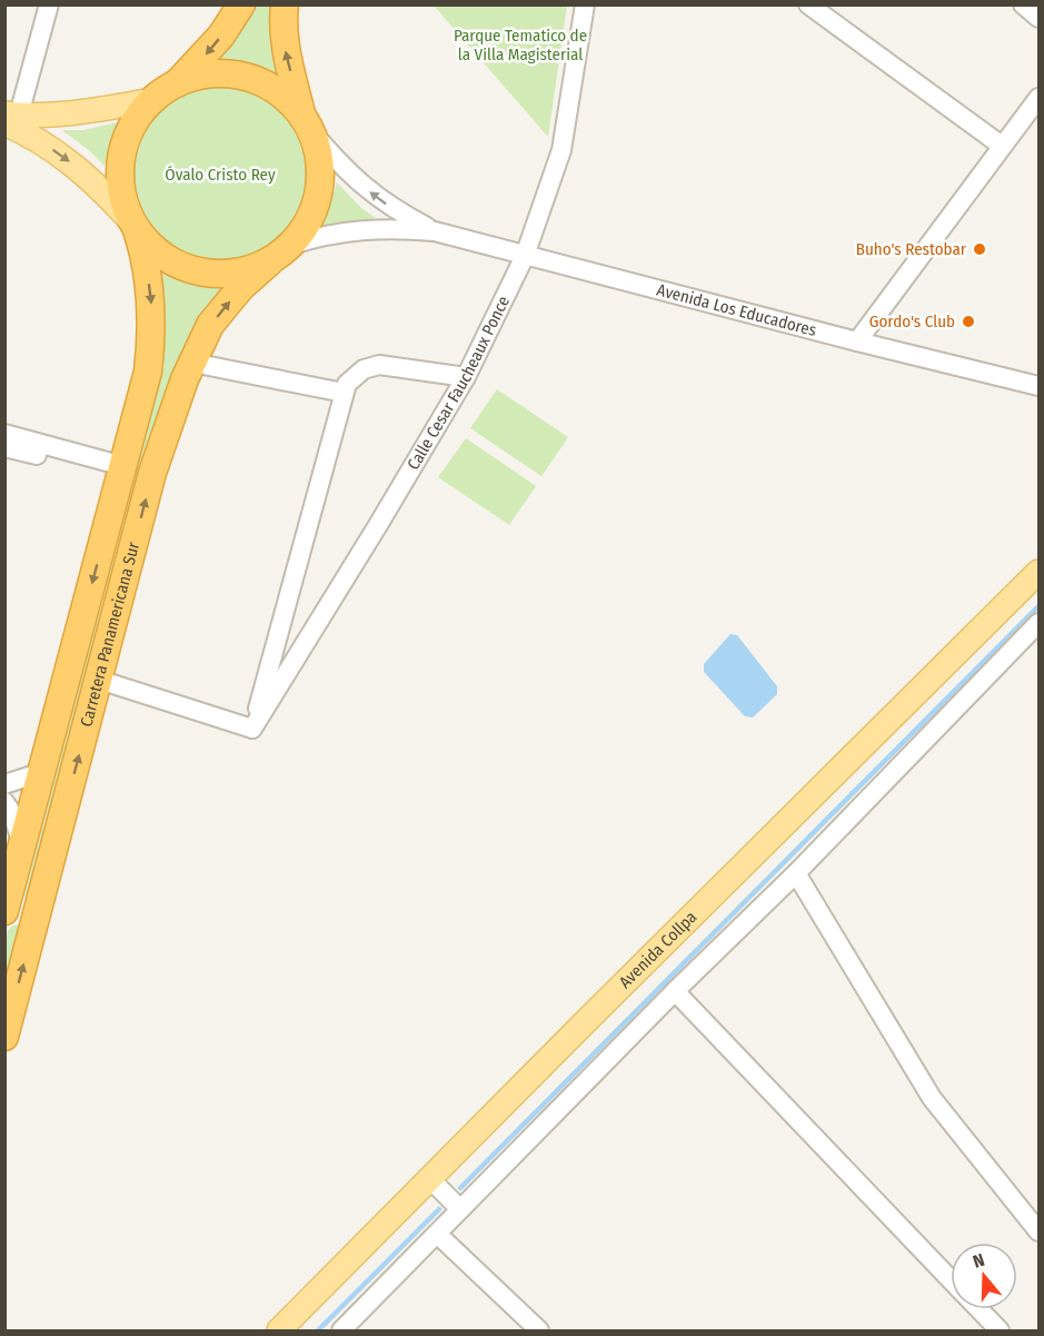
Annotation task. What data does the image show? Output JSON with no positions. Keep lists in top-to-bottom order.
{
  "streets": {
    "highway": ["Carretera Panamericana Sur"],
    "main road": ["Avenida Collpa"],
    "street": ["Avenida Los Educadores", "Calle Cesar Faucheaux Ponce"]
  },
  "crossings": [
    ["Avenida Los Educadores", "Calle Cesar Faucheaux Ponce"],
    ["Avenida Los Educadores", "Carretera Panamericana Sur"]
  ],
  "parks": ["Parque Tematico de la Villa Magisterial", "Óvalo Cristo Rey"],
  "places": ["Buho's Restobar", "Gordo's Club"],
  "north": "top"
}
